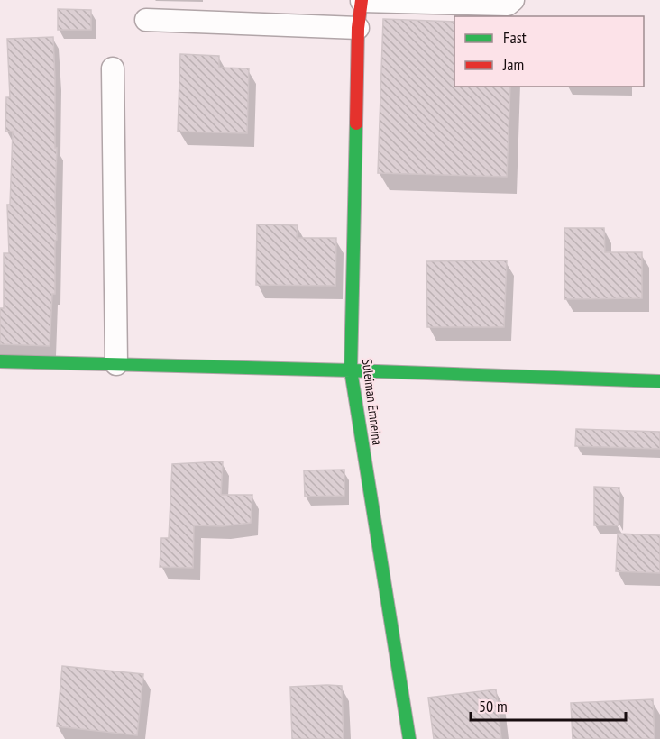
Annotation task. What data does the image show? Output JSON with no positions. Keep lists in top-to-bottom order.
{
  "streets": {
    "street": ["Suleiman Emneina"]
  },
  "legend": ["Fast", "Jam"],
  "scale_bar": "50 m"
}
